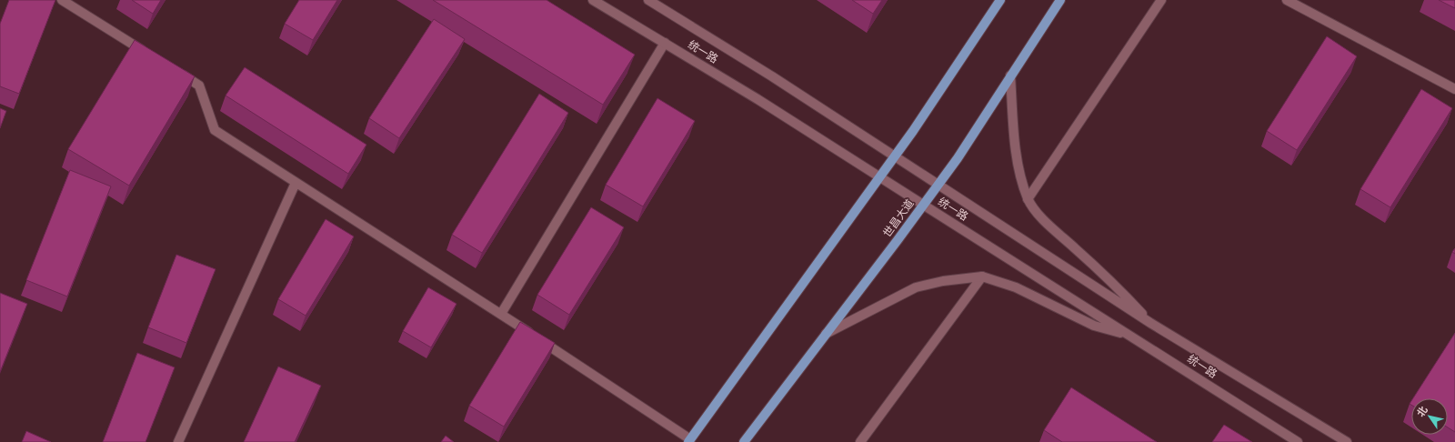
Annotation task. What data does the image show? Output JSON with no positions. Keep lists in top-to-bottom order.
{
  "streets": {
    "main road": ["统一路", "世昌大道"]
  },
  "crossings": [
    ["统一路", "世昌大道"]
  ],
  "north": "top left"
}
